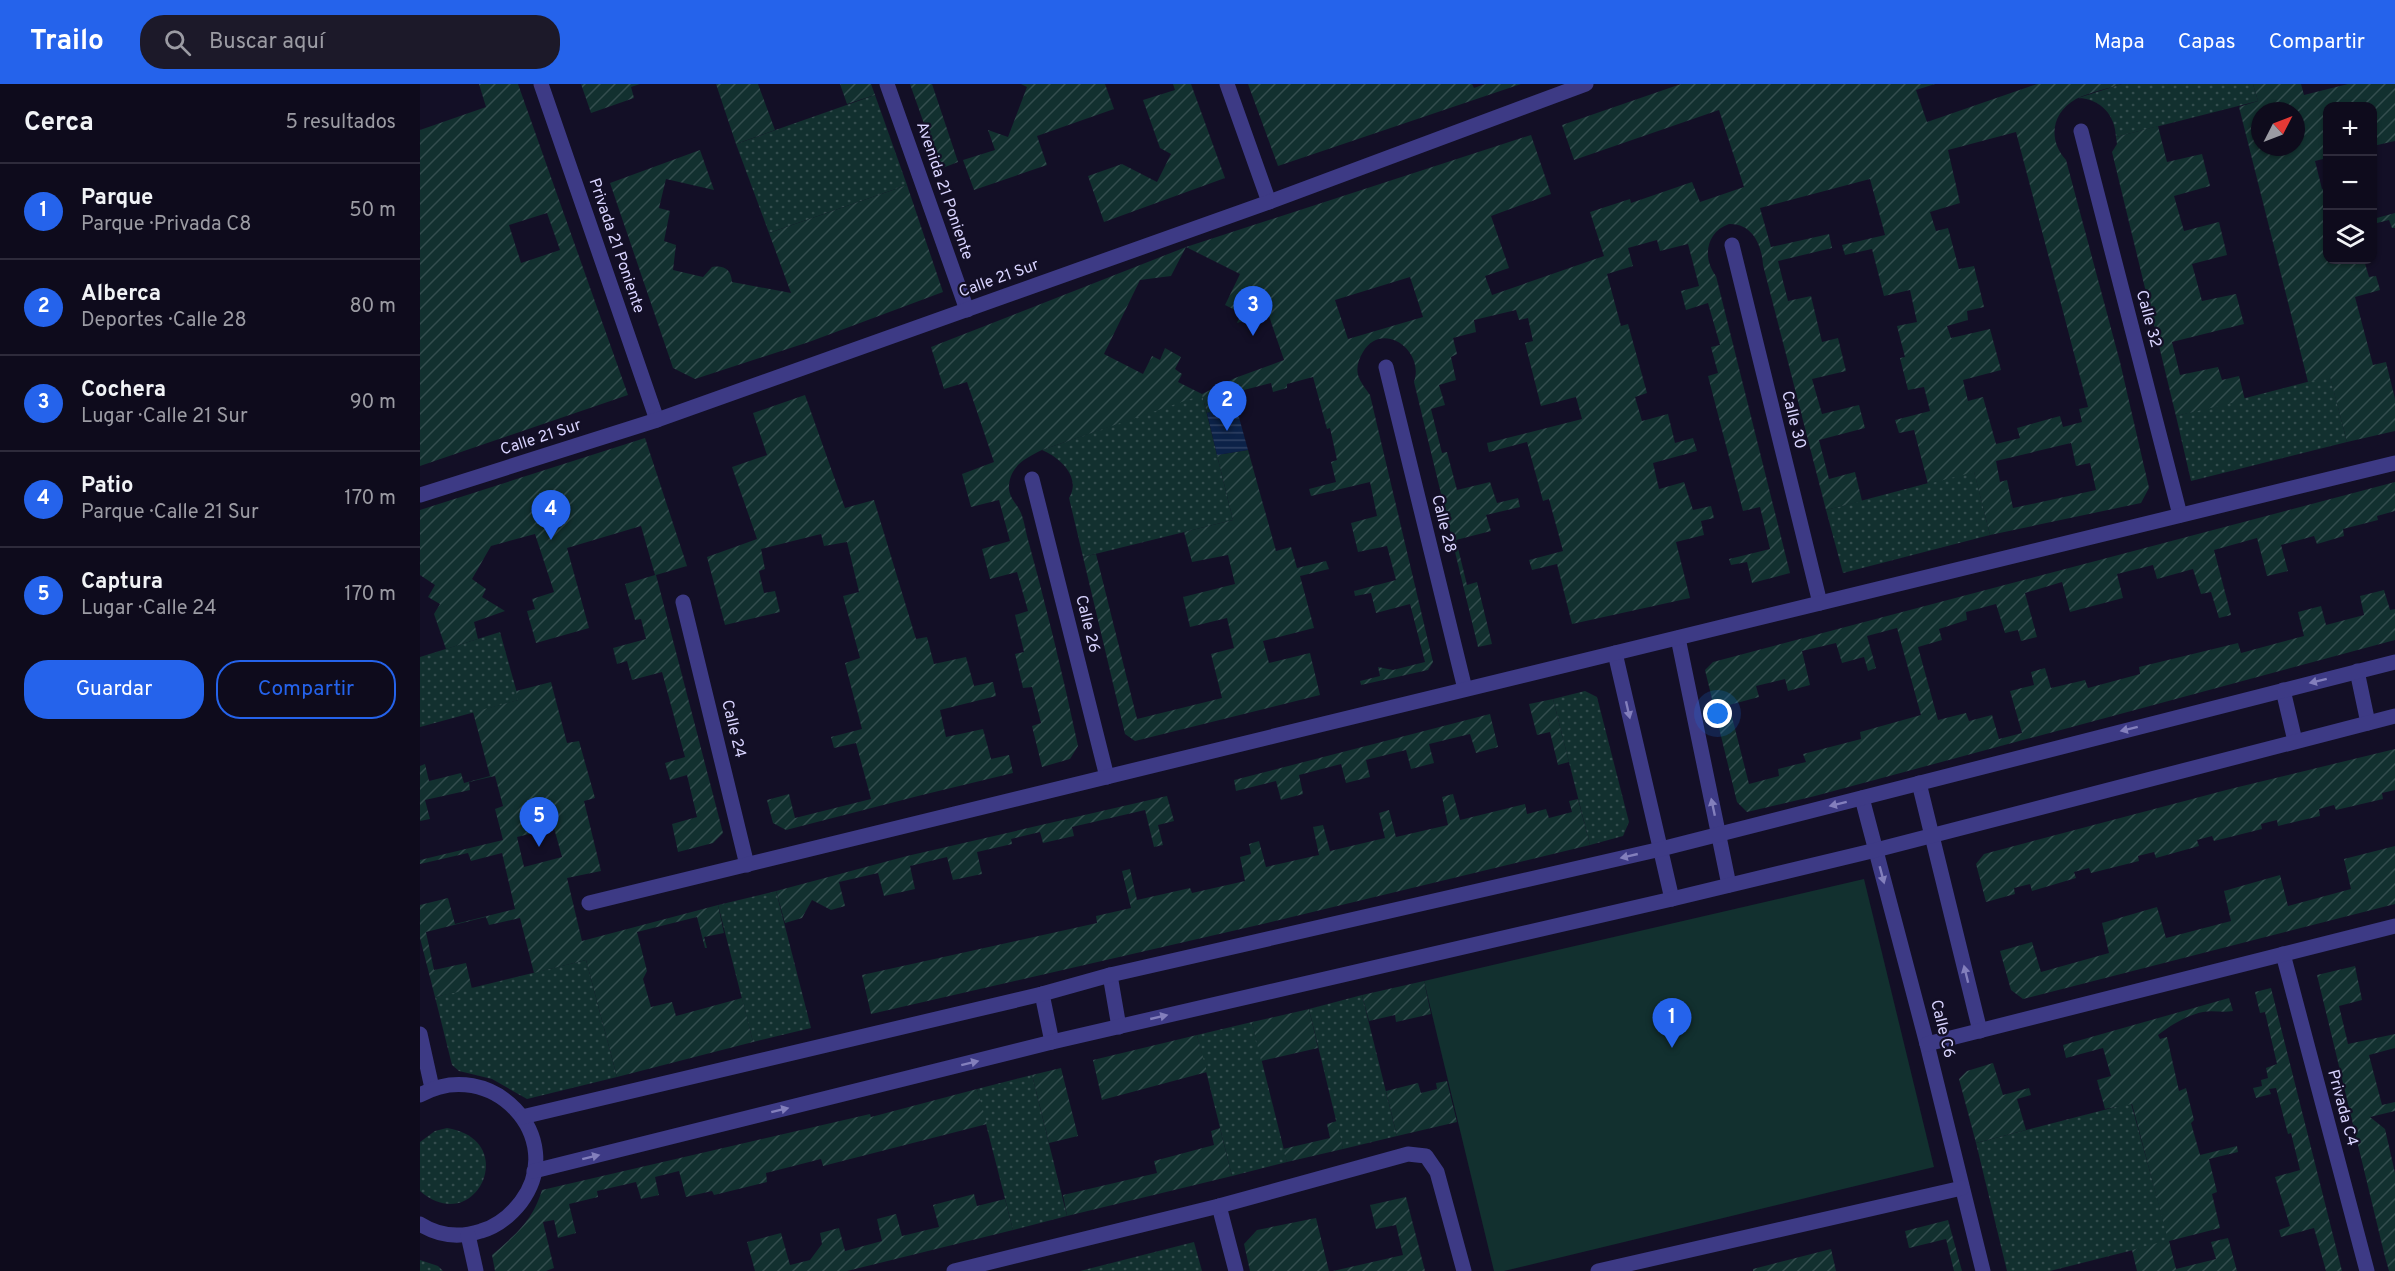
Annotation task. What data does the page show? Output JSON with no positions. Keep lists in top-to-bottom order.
{
  "streets": {
    "street": [
      "Avenida 21 Poniente",
      "Privada 21 Poniente",
      "Calle 21 Sur",
      "Calle 32",
      "Calle 30",
      "Calle 28",
      "Calle 26",
      "Calle 24",
      "Calle C6",
      "Privada C4"
    ]
  },
  "crossings": [
    ["Avenida 21 Poniente", "Calle 21 Sur"],
    ["Privada 21 Poniente", "Calle 21 Sur"]
  ],
  "north": "top right",
  "page": {
    "header": "Trailo",
    "search": "Buscar aquí",
    "nav": ["Mapa", "Capas", "Compartir"],
    "heading": ["Cerca", "5 resultados"],
    "map_buttons": ["+", "−"],
    "list": [
      {
        "mark": "1",
        "name": "Parque",
        "note": "Parque · Privada C8",
        "value": "50 m"
      },
      {
        "mark": "2",
        "name": "Alberca",
        "note": "Deportes · Calle 28",
        "value": "80 m"
      },
      {
        "mark": "3",
        "name": "Cochera",
        "note": "Lugar · Calle 21 Sur",
        "value": "90 m"
      },
      {
        "mark": "4",
        "name": "Patio",
        "note": "Parque · Calle 21 Sur",
        "value": "170 m"
      },
      {
        "mark": "5",
        "name": "Captura",
        "note": "Lugar · Calle 24",
        "value": "170 m"
      }
    ],
    "pins": [
      "3",
      "2",
      "4",
      "5",
      "1"
    ],
    "buttons": ["Guardar", "Compartir"]
  }
}
